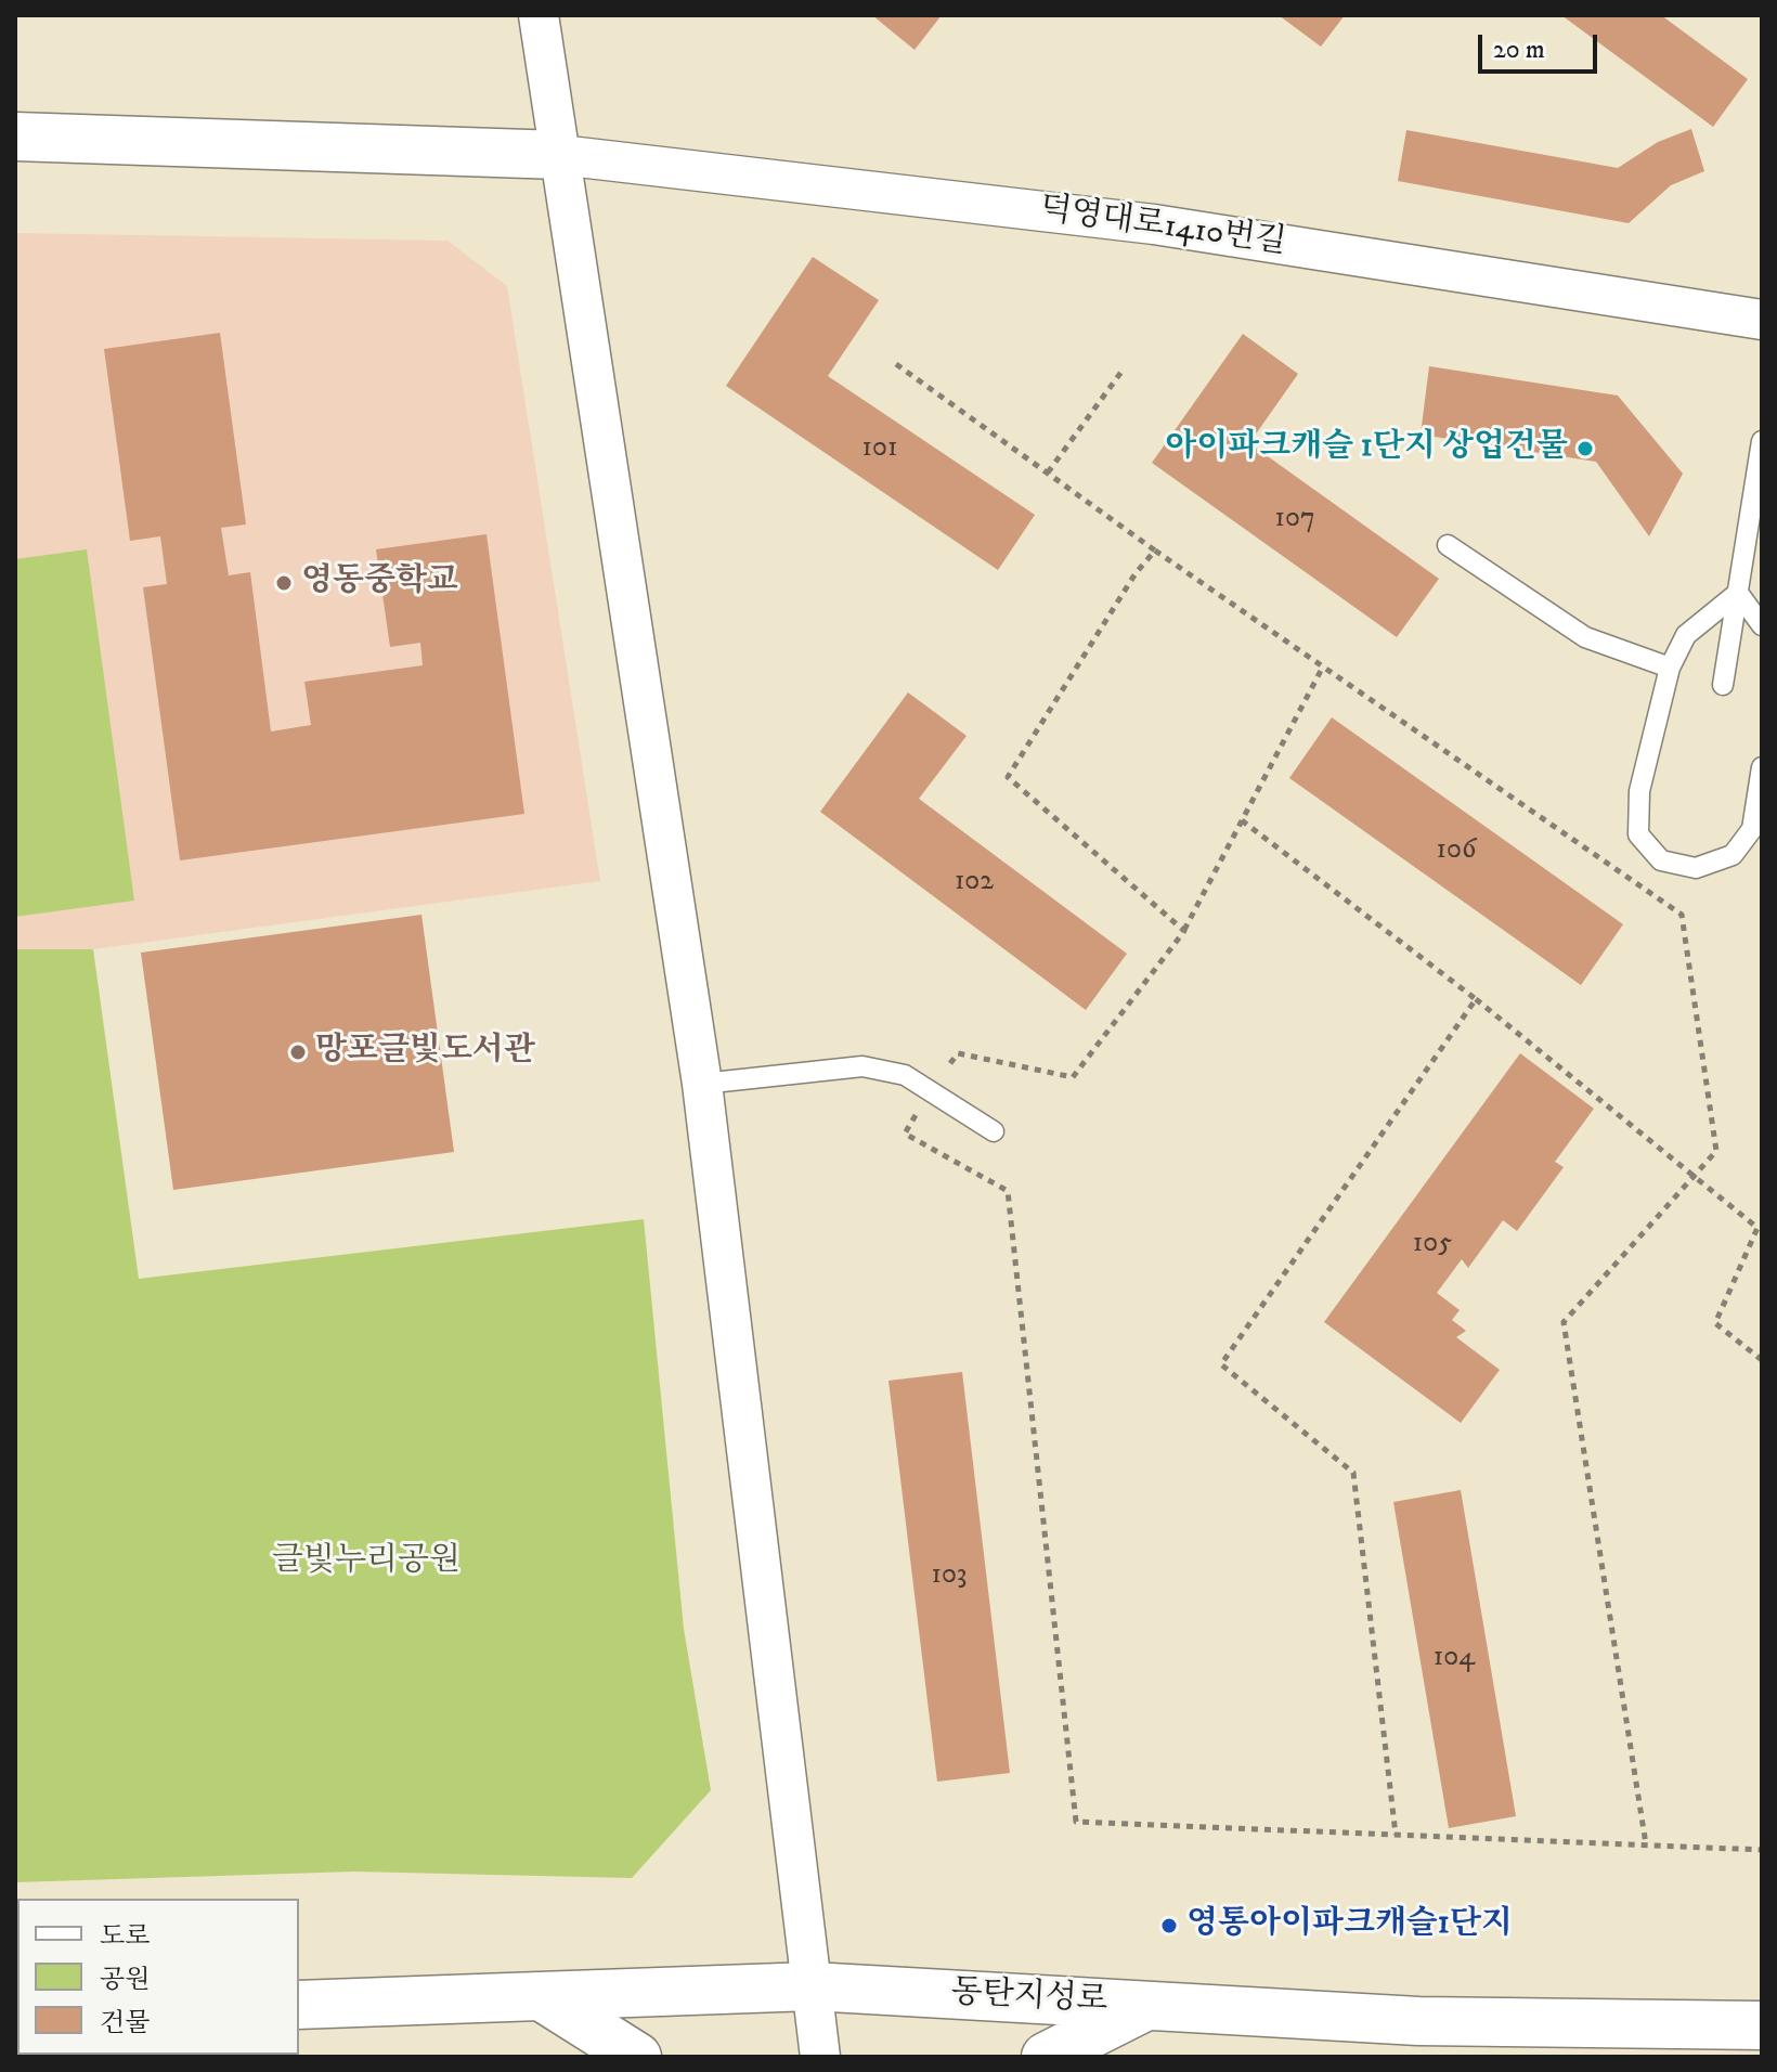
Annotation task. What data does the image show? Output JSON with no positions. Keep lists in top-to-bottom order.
{
  "streets": {
    "street": ["덕영대로1410번길", "동탄지성로"]
  },
  "parks": ["글빛누리공원"],
  "places": [
    "아이파크캐슬 1단지 상업건물",
    "영동중학교",
    "망포글빛도서관",
    "영통아이파크캐슬1단지"
  ],
  "house_numbers": [
    "101",
    "107",
    "106",
    "102",
    "105",
    "103",
    "104"
  ],
  "legend": ["도로", "공원", "건물"],
  "scale_bar": "20 m"
}
